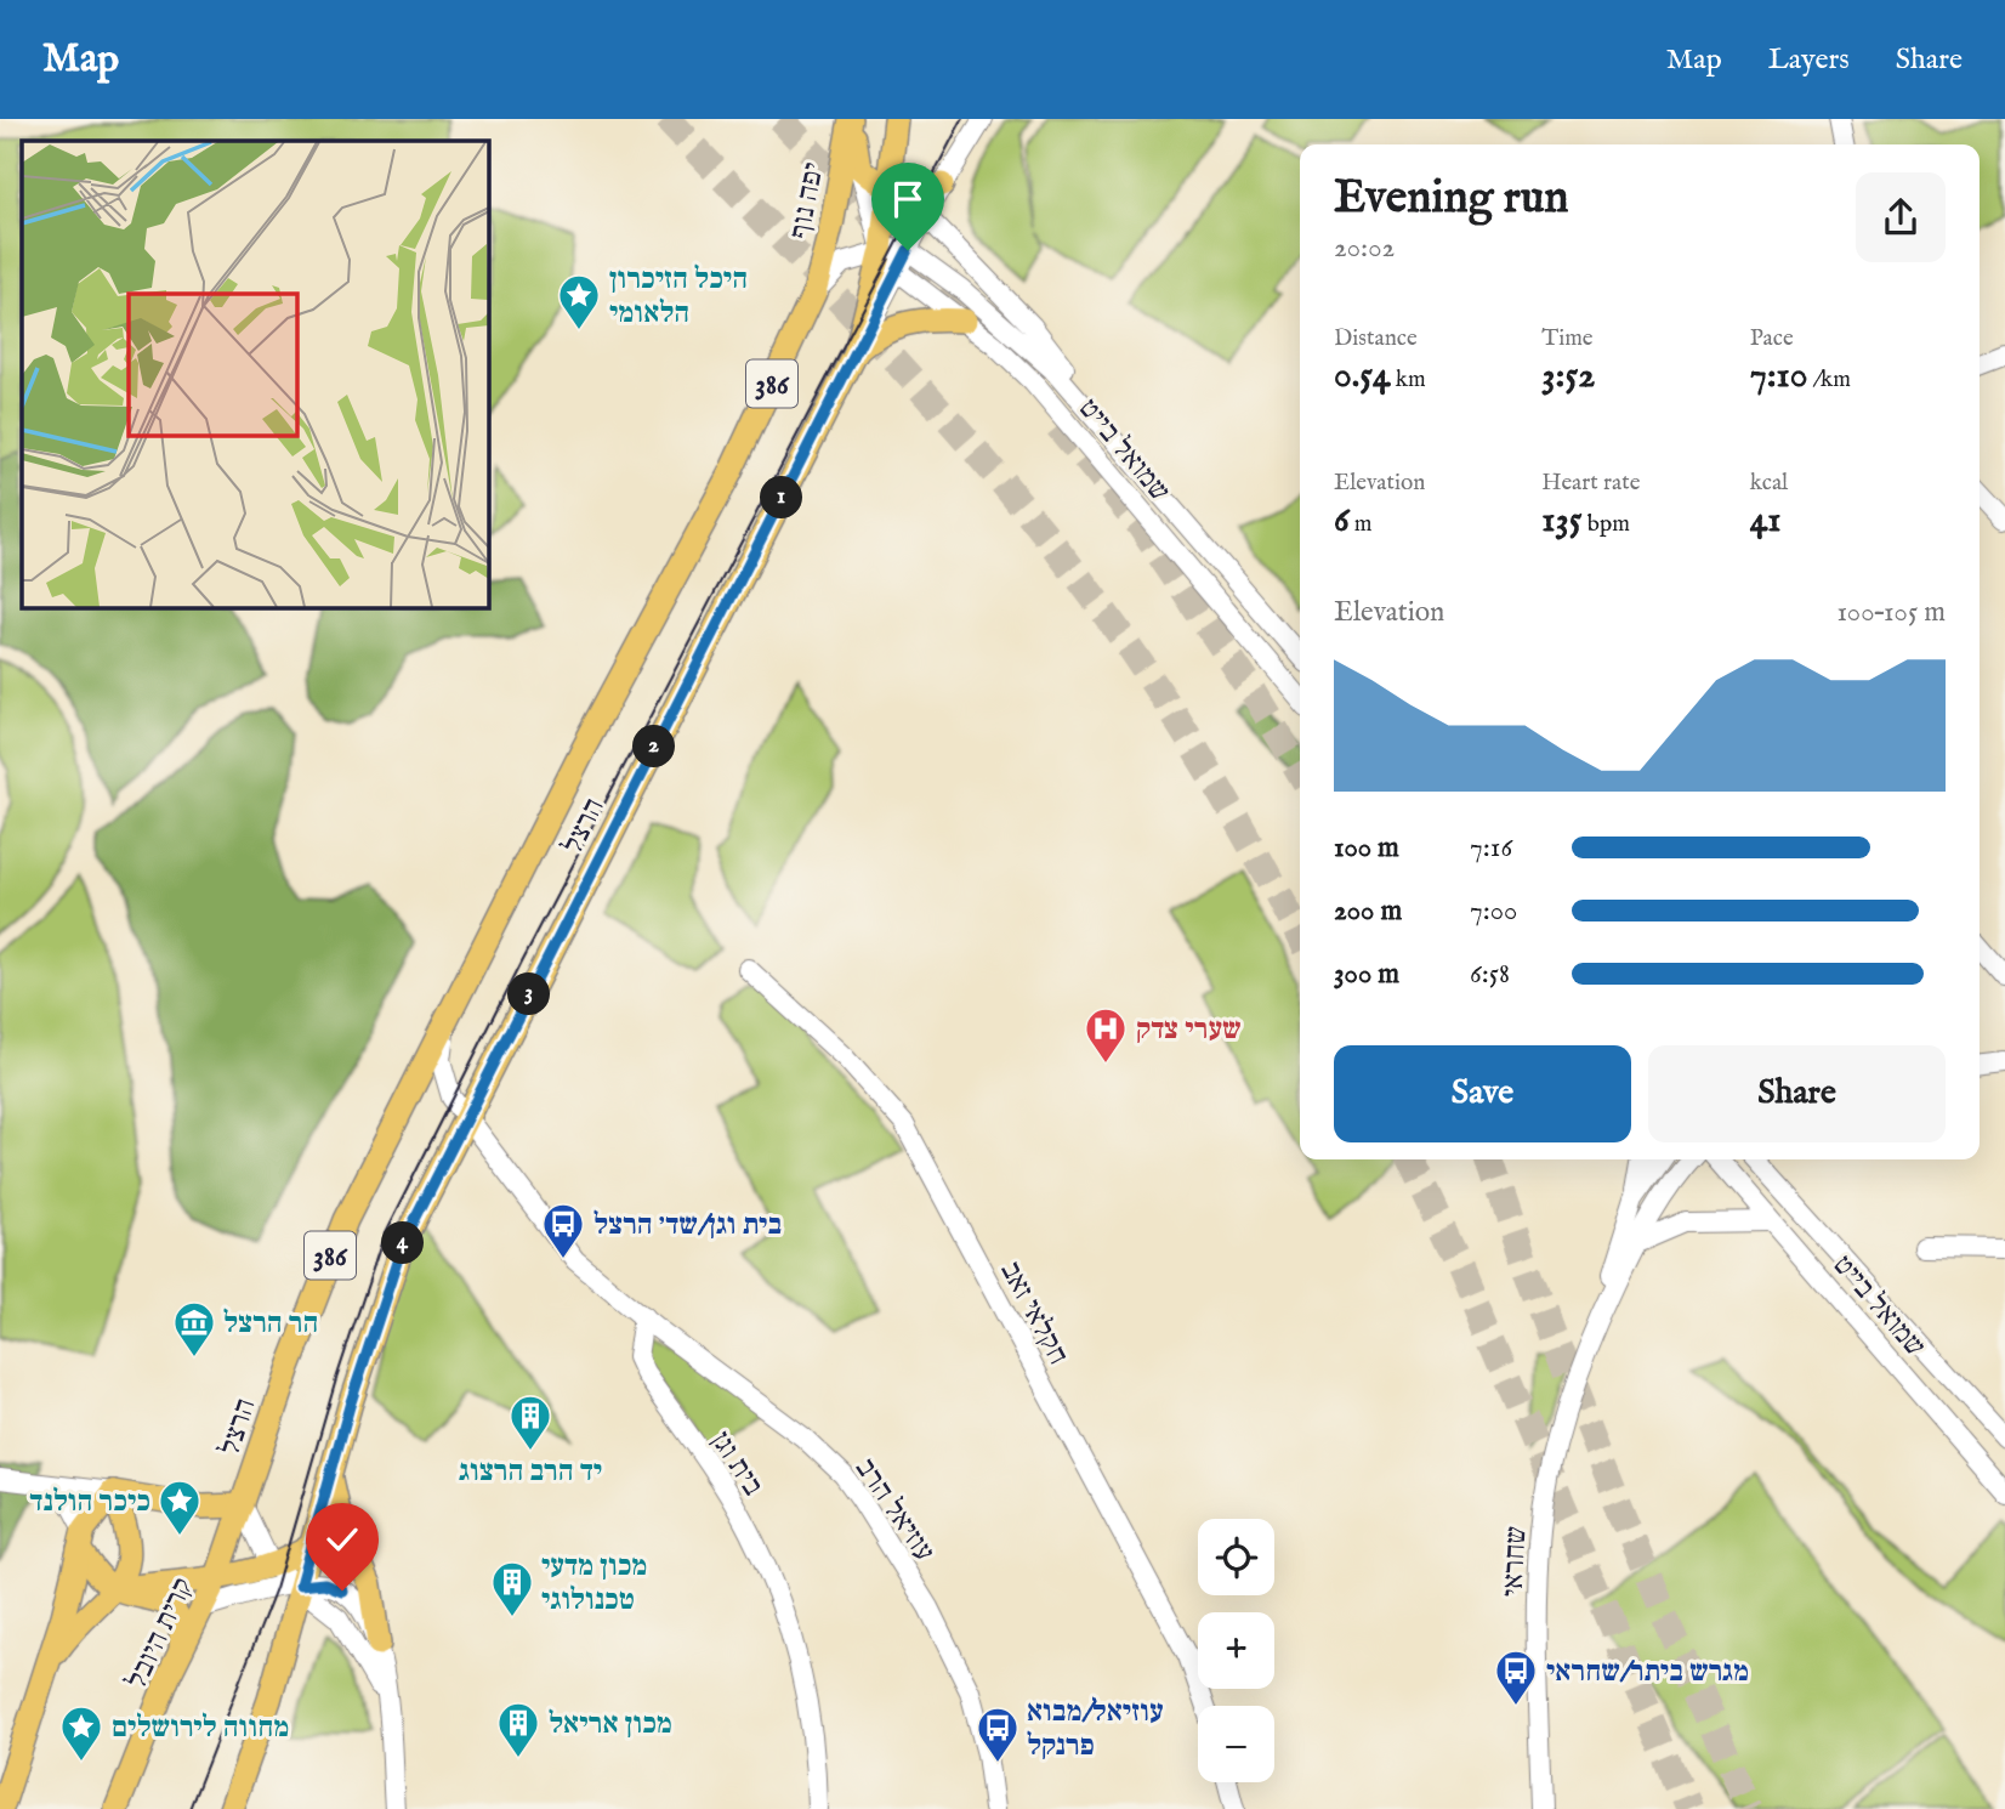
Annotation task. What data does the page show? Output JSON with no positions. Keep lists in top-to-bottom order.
{
  "streets": {
    "main road": [
      "יפה נוף",
      "386",
      "הרצל",
      "קרית היובל"
    ],
    "street": [
      "שמואל בייט",
      "חקלאי זאב",
      "בית וגן",
      "עוזיאל הרב",
      "שחראי"
    ]
  },
  "crossings": [
    ["יפה נוף", "הרצל"],
    ["386", "שמואל בייט"],
    ["386", "הרצל"],
    ["שמואל בייט", "הרצל"],
    ["הרצל", "קרית היובל"],
    ["בית וגן", "עוזיאל הרב"]
  ],
  "places": {
    "place": ["היכל הזיכרון הלאומי", "כיכר הולנד", "מחווה לירושלים"],
    "hospital": ["שערי צדק"],
    "bus stop": ["בית וגן/שד׳ הרצל", "מגרש ביתר/שחראי", "עוזיאל/מבוא פרנקל"],
    "museum": ["הר הרצל"],
    "building": ["יד הרב הרצוג", "מכון מדעי טכנולוגי", "מכון אריאל"]
  },
  "page": {
    "header": "Map",
    "nav": ["Map", "Layers", "Share"],
    "heading": ["Evening run", "20:02"],
    "stats": [
      ["Distance", "0.54 km"],
      ["Time", "3:52"],
      ["Pace", "7:10 /km"],
      ["Elevation", "6 m"],
      ["Heart rate", "135 bpm"],
      ["kcal", "41"]
    ],
    "pins": [
      "1",
      "2",
      "3",
      "4"
    ],
    "chart": ["Elevation", "100–105 m"],
    "list": [
      {
        "name": "100 m",
        "note": "7:16"
      },
      {
        "name": "200 m",
        "note": "7:00"
      },
      {
        "name": "300 m",
        "note": "6:58"
      }
    ],
    "buttons": ["Save", "Share"],
    "map_buttons": ["+", "−"]
  }
}
